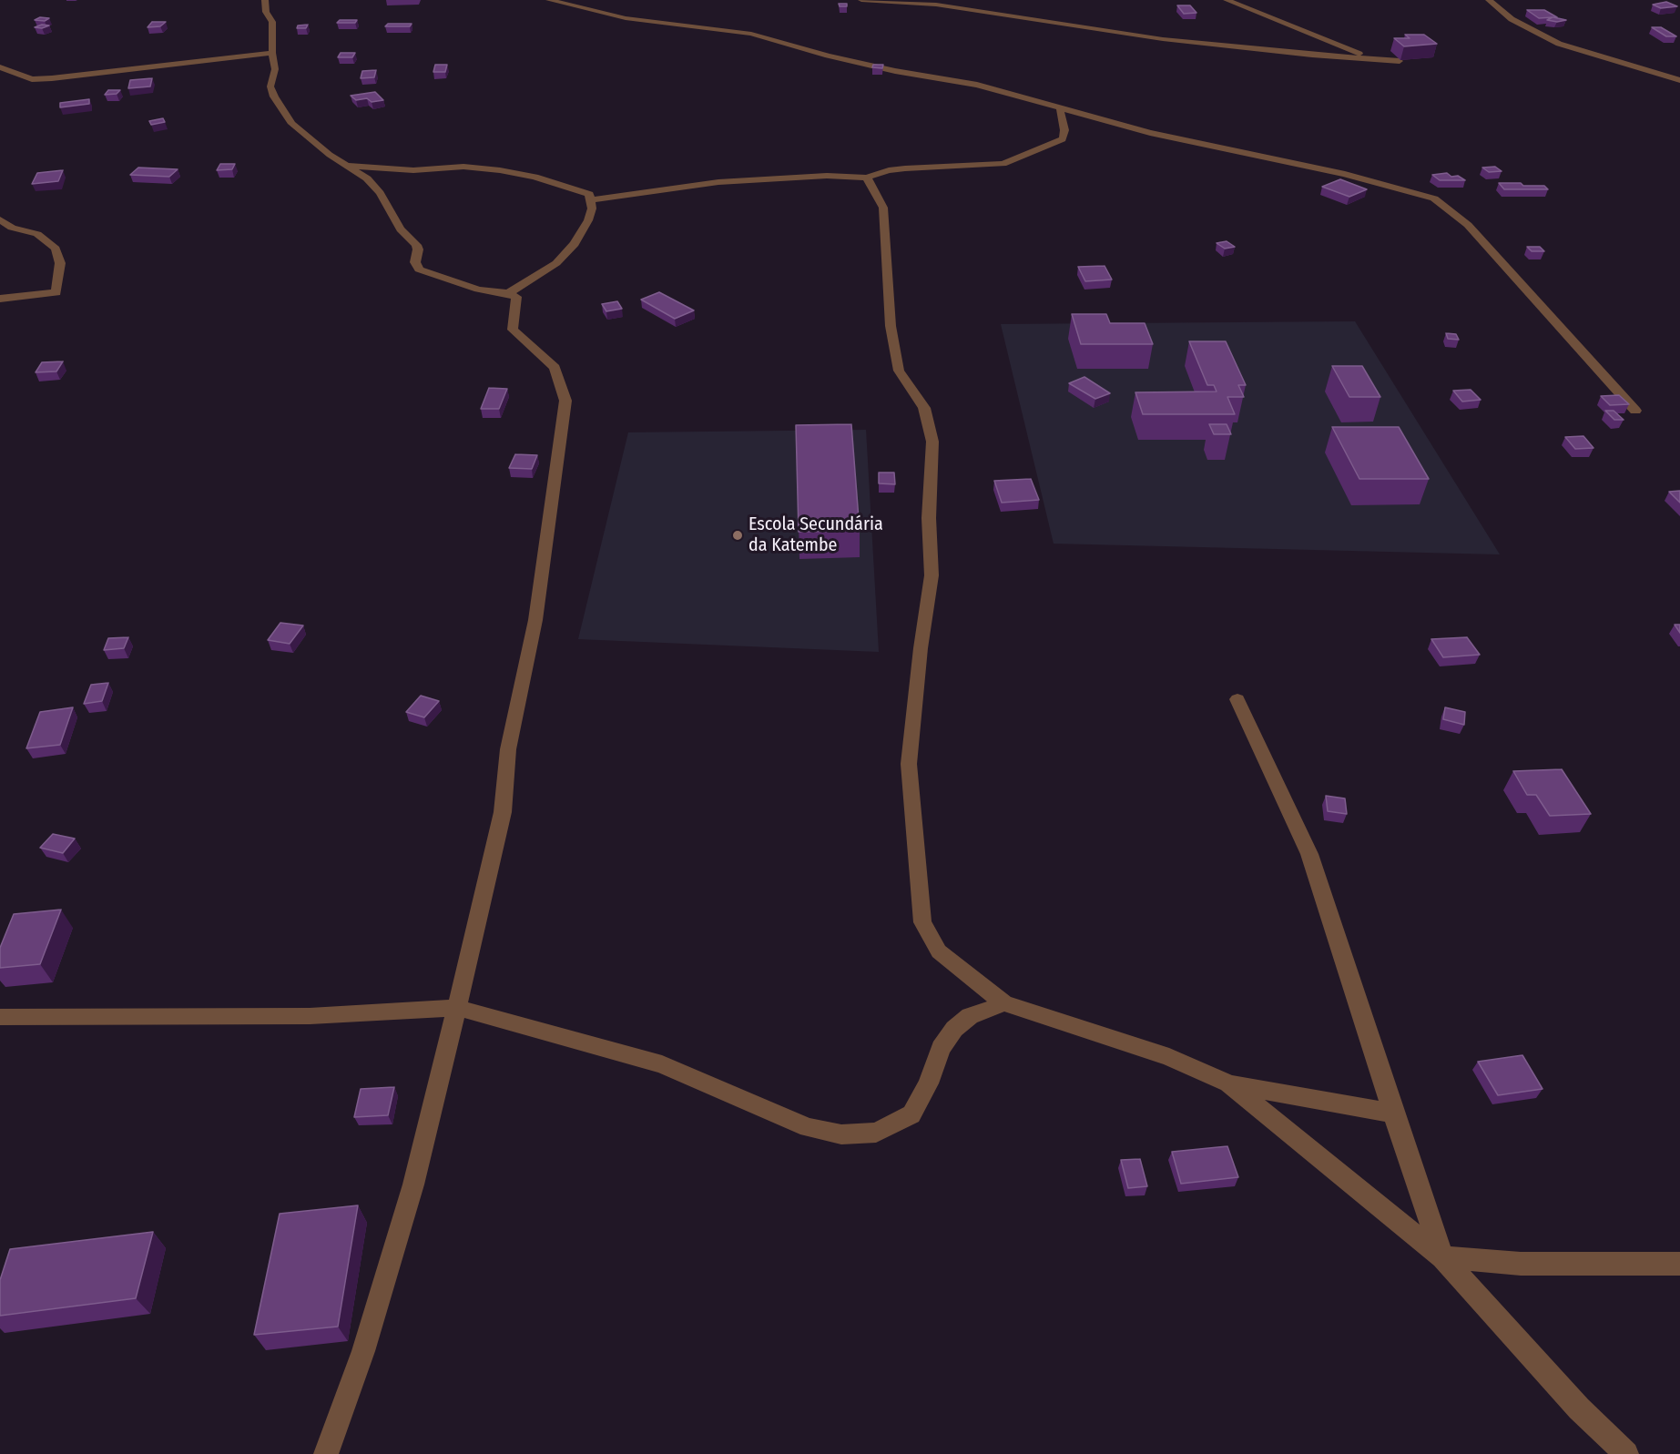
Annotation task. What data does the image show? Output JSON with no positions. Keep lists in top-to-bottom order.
{
  "places": ["Escola Secundária da Katembe"]
}
